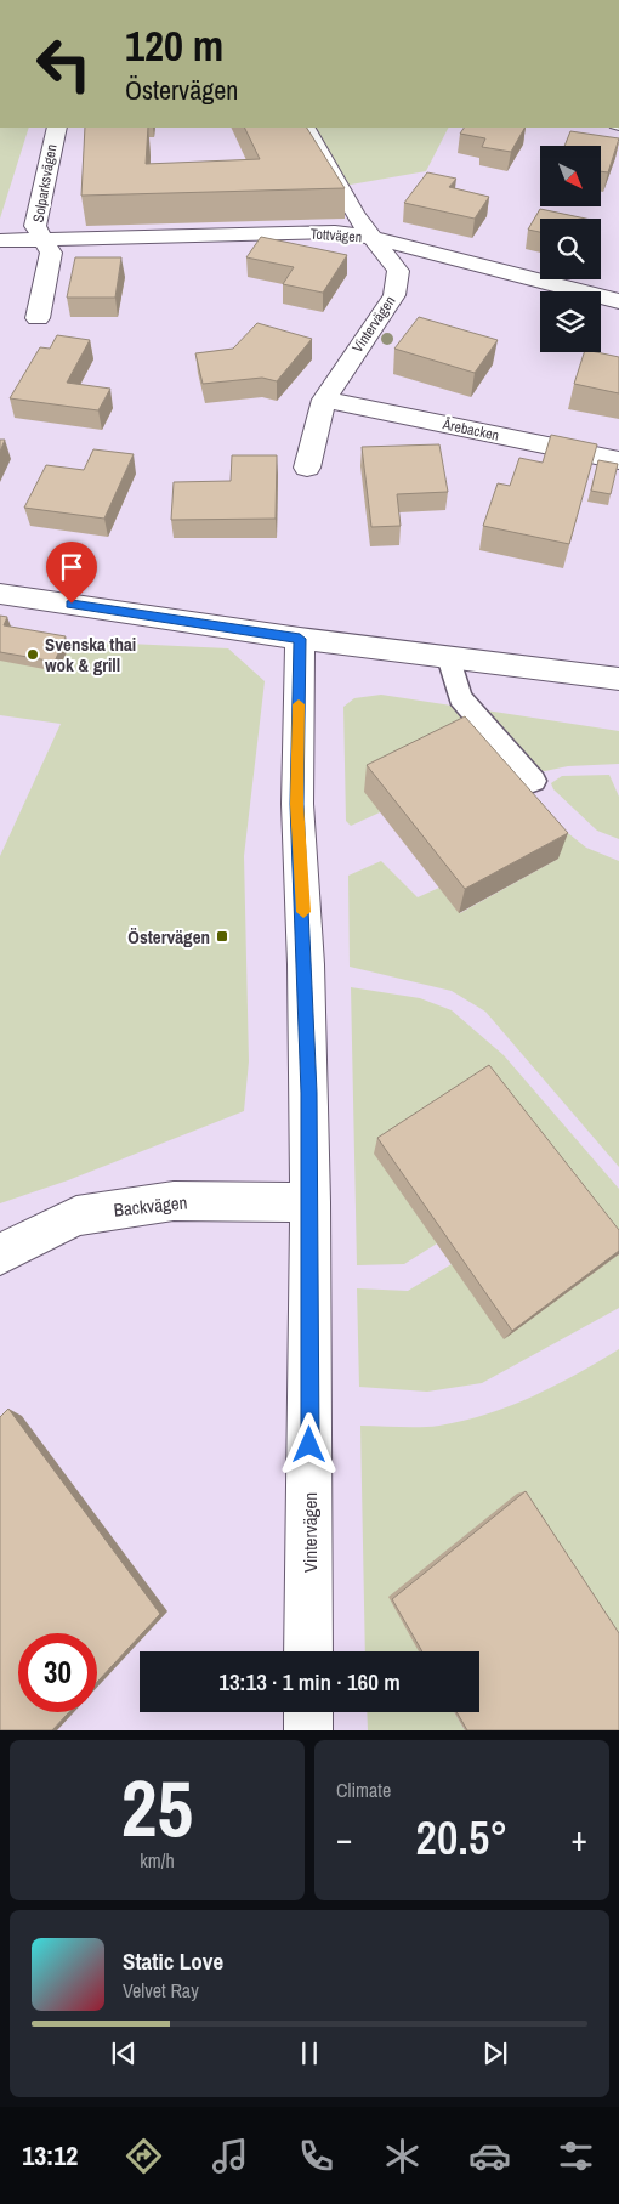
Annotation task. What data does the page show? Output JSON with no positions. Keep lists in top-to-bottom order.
{
  "streets": {
    "street": [
      "Solparksvägen",
      "Tottvägen",
      "Vintervägen",
      "Årebacken",
      "Backvägen"
    ]
  },
  "crossings": [
    ["Solparksvägen", "Tottvägen"],
    ["Tottvägen", "Vintervägen"],
    ["Vintervägen", "Årebacken"],
    ["Vintervägen", "Backvägen"]
  ],
  "places": {
    "other": ["Svenska thai wok & grill"],
    "transit": ["Östervägen"]
  },
  "north": "bottom right",
  "page": {
    "turn": ["120 m", "Östervägen"],
    "limit": "30",
    "trip": "13:13 · 1 min · 160 m",
    "tile": [
      ["25", "km/h"],
      "Climate"
    ],
    "heat": ["−", "20.5°", "+"],
    "song": ["Static Love", "Velvet Ray"],
    "tabs": "13:12"
  }
}
